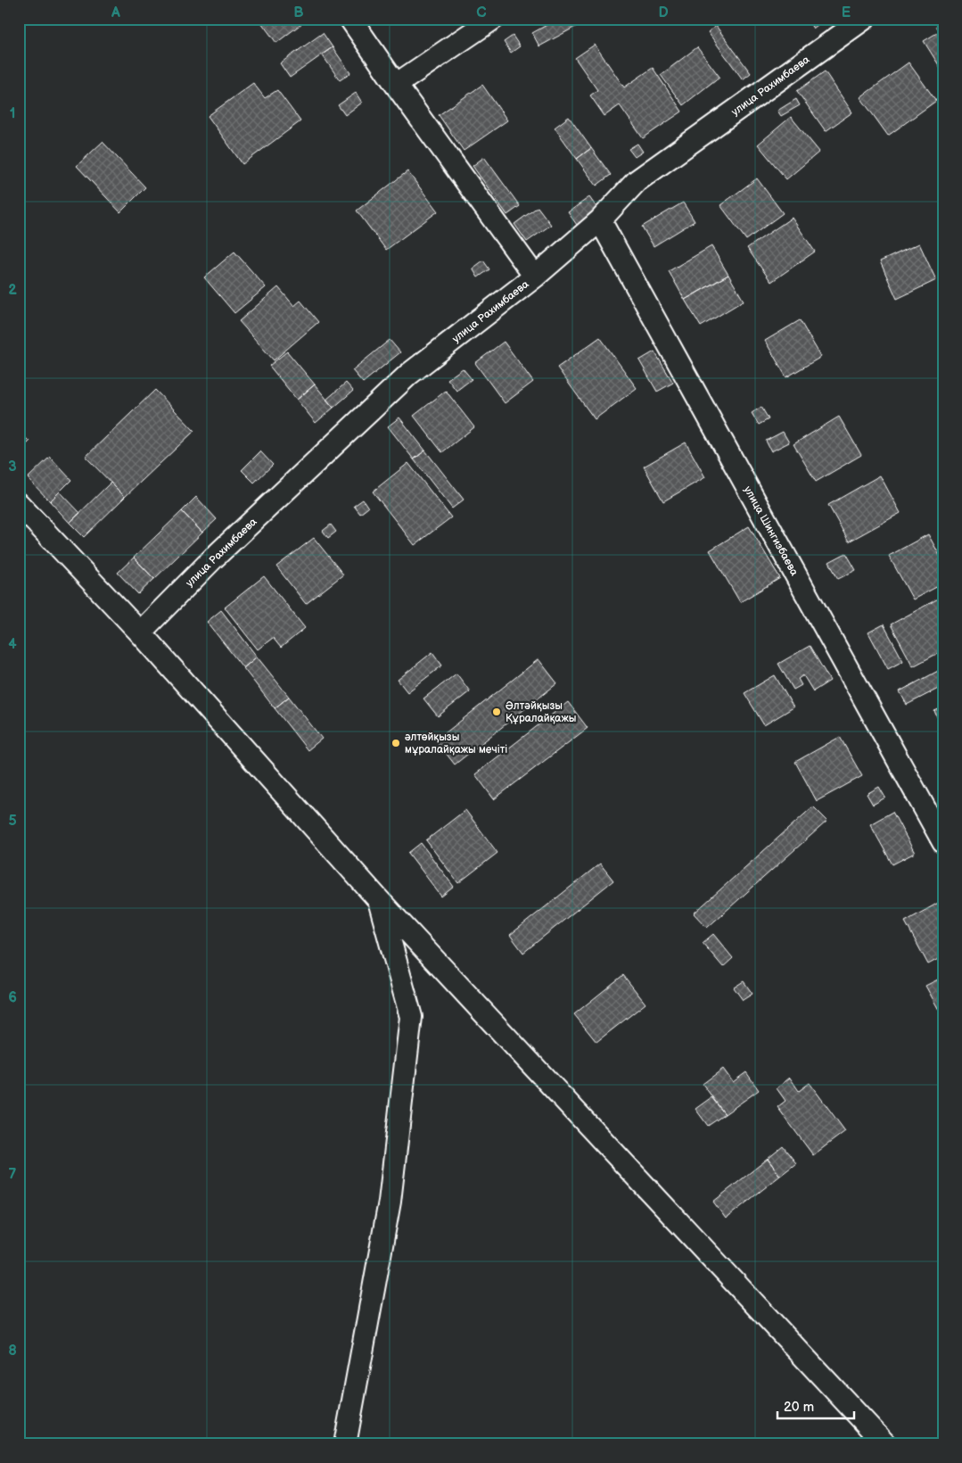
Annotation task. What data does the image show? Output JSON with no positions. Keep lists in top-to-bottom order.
{
  "streets": {
    "street": ["улица Рахимбаева", "улица Шингизбаева"]
  },
  "crossings": [
    ["улица Рахимбаева", "улица Шингизбаева"]
  ],
  "places": ["Әлтәйқызы Құралайқажы", "әлтөйқызы мұралайқажы мечіті"],
  "scale_bar": "20 m",
  "grid": {
    "columns": [
      "A",
      "B",
      "C",
      "D",
      "E"
    ],
    "rows": [
      "1",
      "2",
      "3",
      "4",
      "5",
      "6",
      "7",
      "8"
    ]
  }
}
